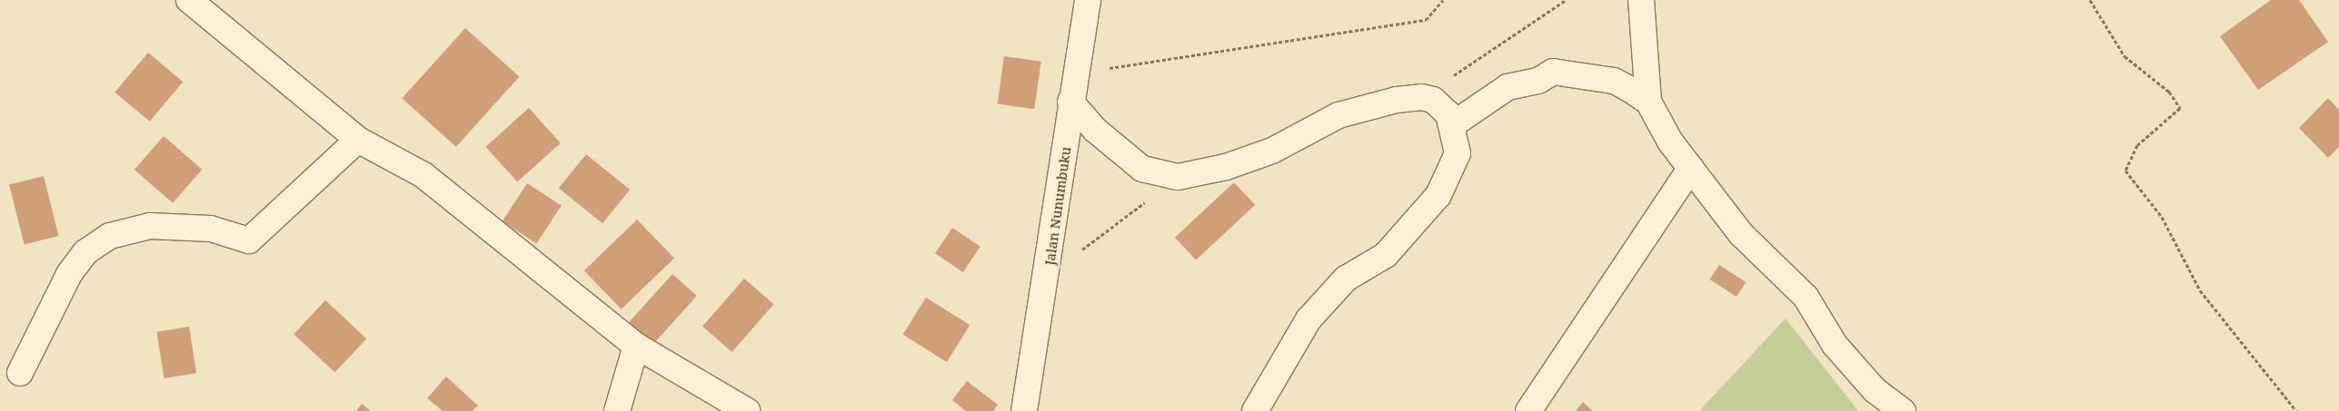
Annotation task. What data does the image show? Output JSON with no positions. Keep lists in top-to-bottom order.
{
  "streets": {
    "street": ["Jalan Nunumbuku"]
  }
}
